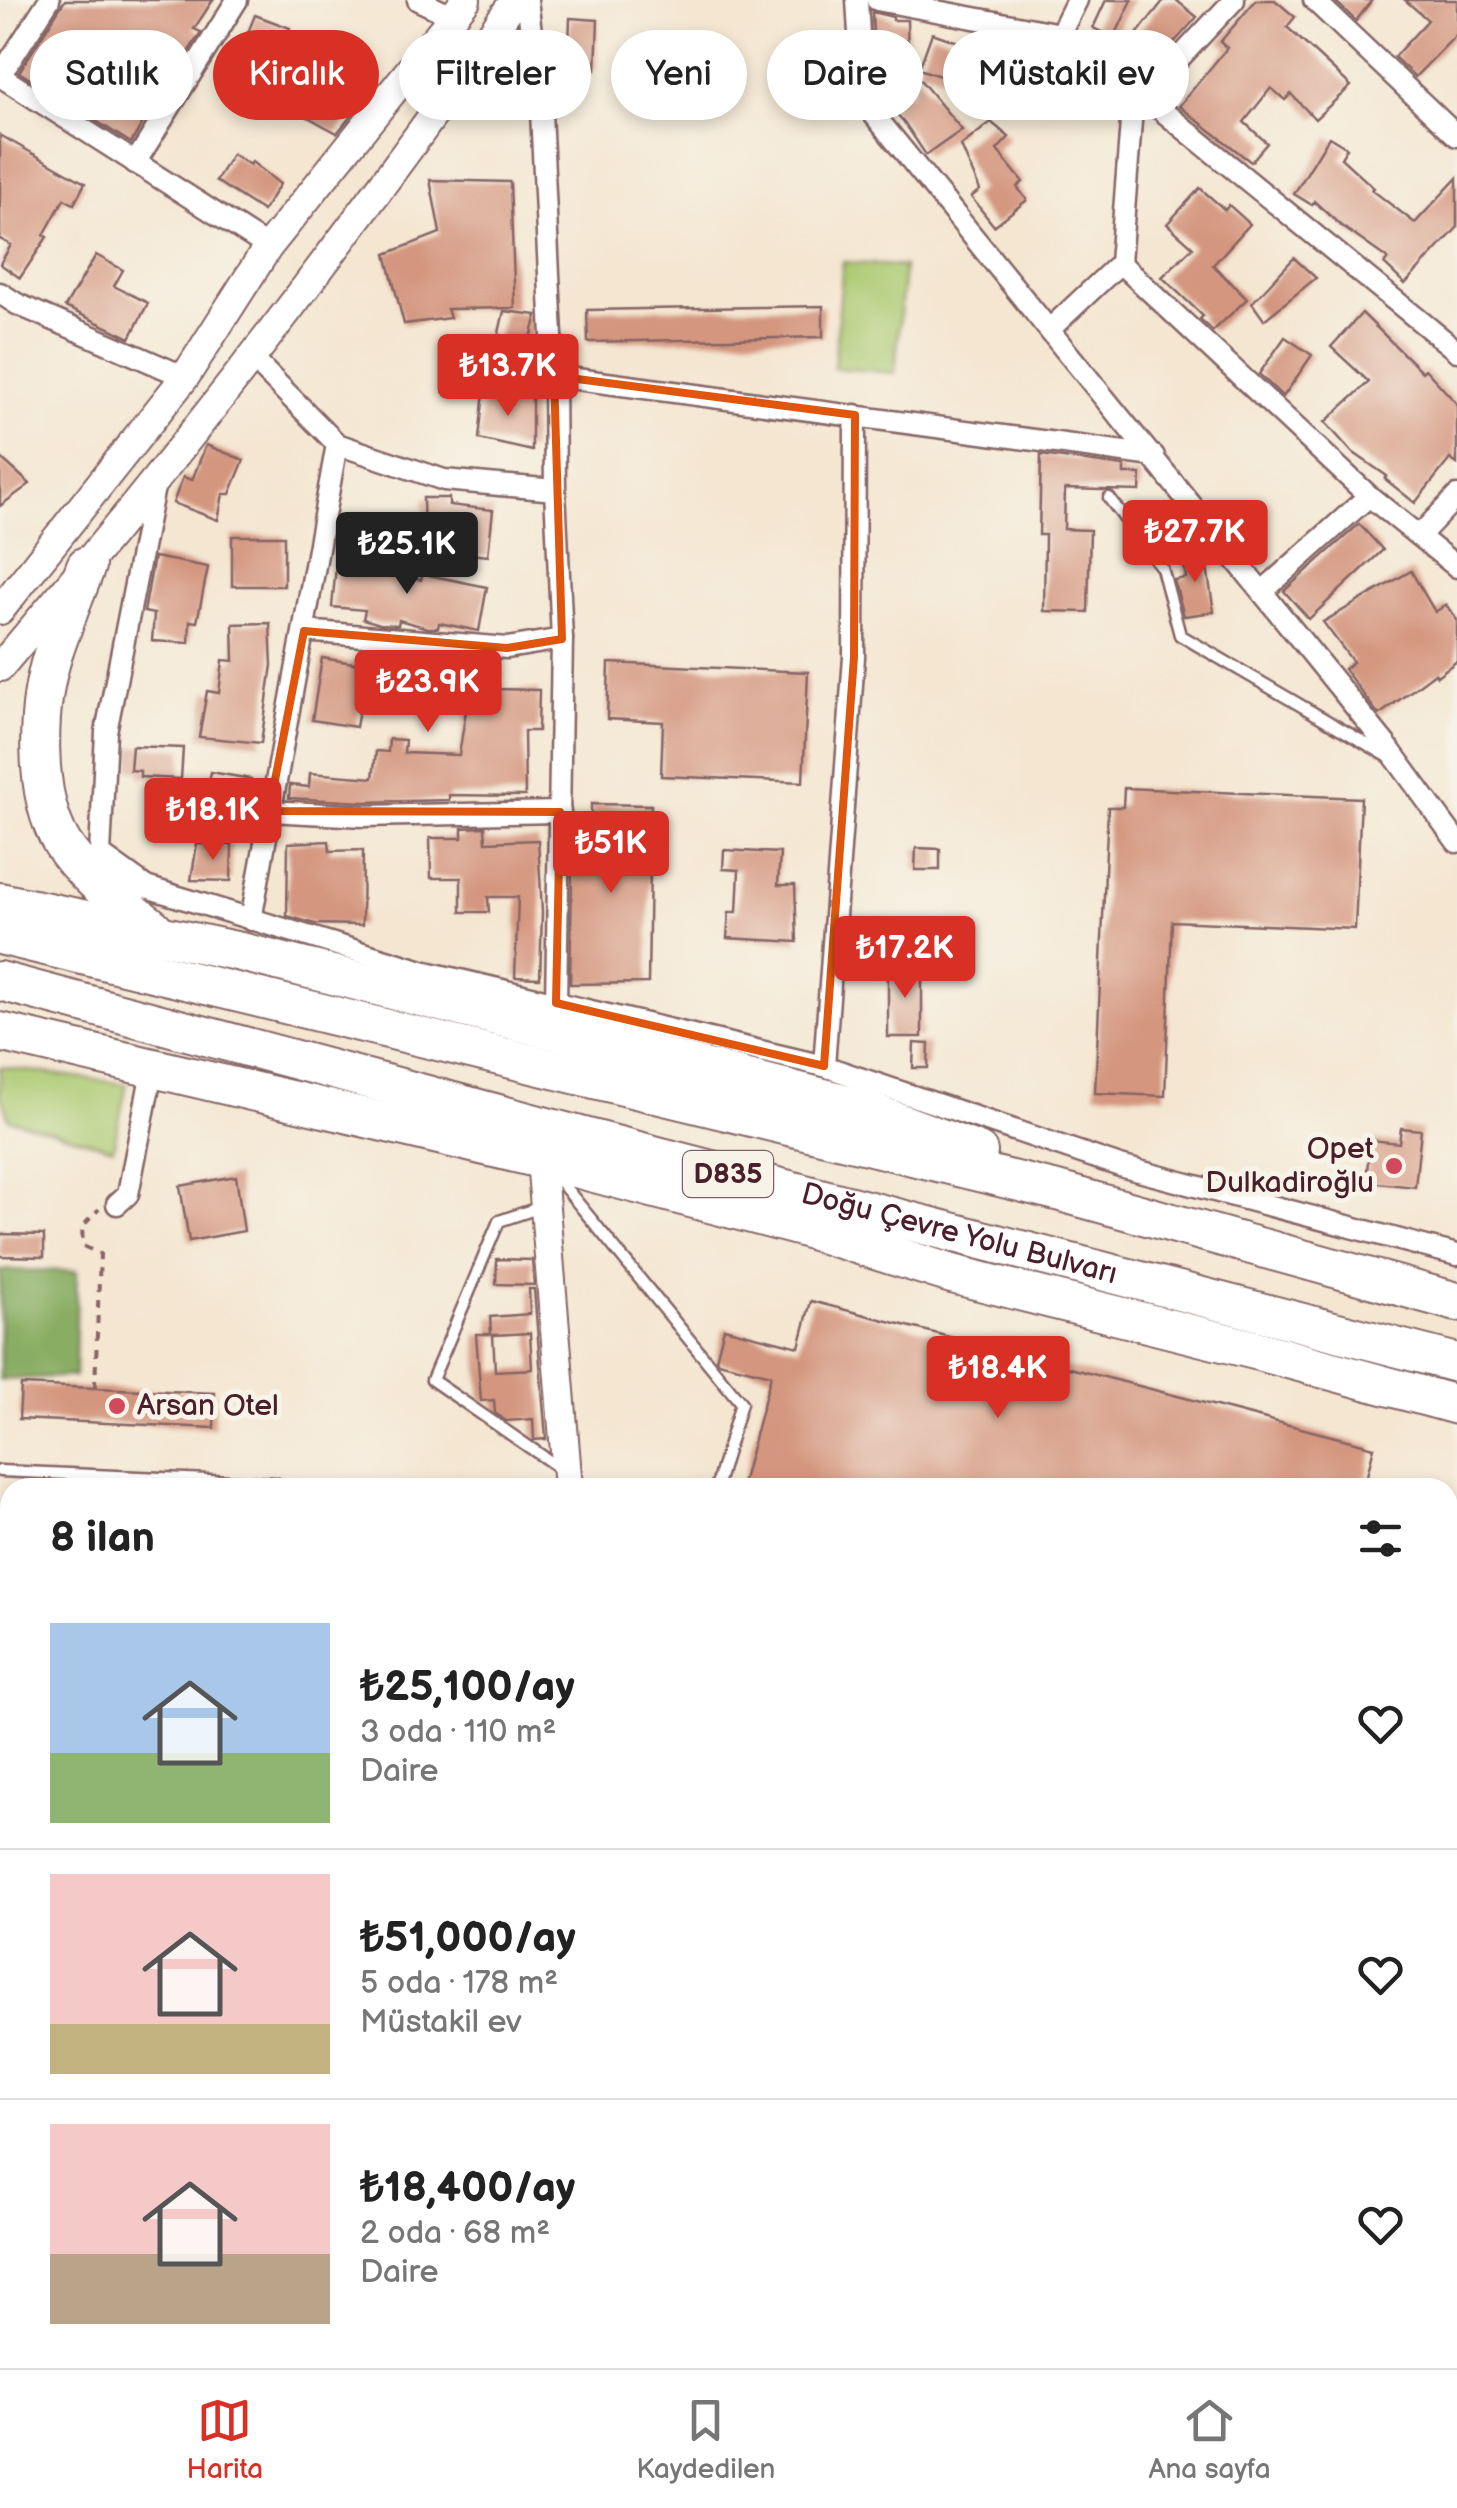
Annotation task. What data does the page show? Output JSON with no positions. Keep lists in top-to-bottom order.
{
  "streets": {
    "highway": ["D835", "Doğu Çevre Yolu Bulvarı"]
  },
  "places": ["Opet Dulkadiroğlu", "Arsan Otel"],
  "page": {
    "chip": [
      "Satılık",
      "Kiralık",
      "Filtreler",
      "Yeni",
      "Daire",
      "Müstakil ev"
    ],
    "price": [
      "₺13.7K",
      "₺27.7K",
      "₺25.1K",
      "₺23.9K",
      "₺18.1K",
      "₺51K",
      "₺17.2K",
      "₺18.4K"
    ],
    "heading": "8 ilan",
    "list": [
      {
        "name": "₺25,100/ay",
        "note": "3 oda · 110 m² · Daire"
      },
      {
        "name": "₺51,000/ay",
        "note": "5 oda · 178 m² · Müstakil ev"
      },
      {
        "name": "₺18,400/ay",
        "note": "2 oda · 68 m² · Daire"
      }
    ],
    "tabs": ["Harita", "Kaydedilen", "Ana sayfa"]
  }
}
